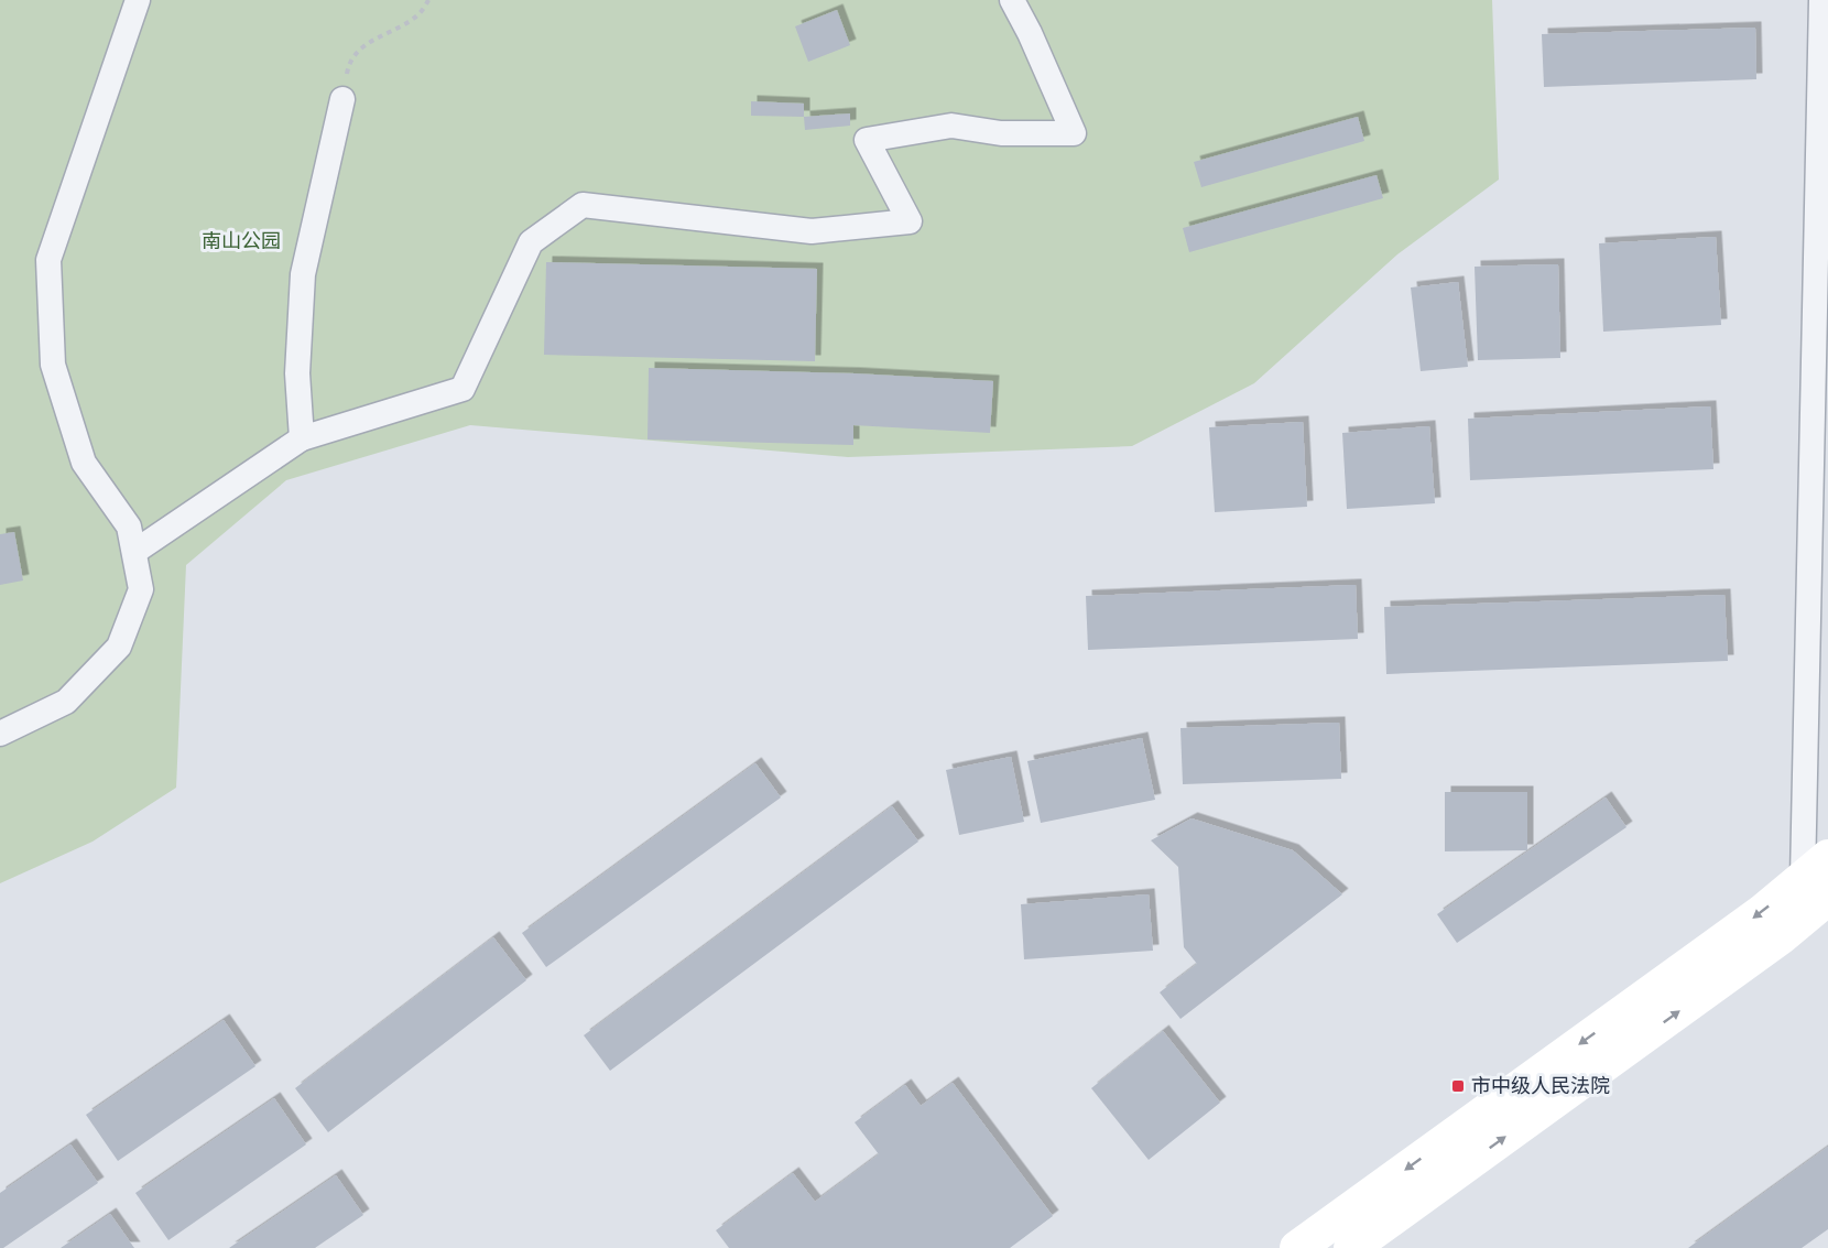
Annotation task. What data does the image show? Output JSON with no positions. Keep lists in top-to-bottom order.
{
  "parks": ["南山公园"],
  "places": {
    "transit": ["市中级人民法院"]
  }
}
